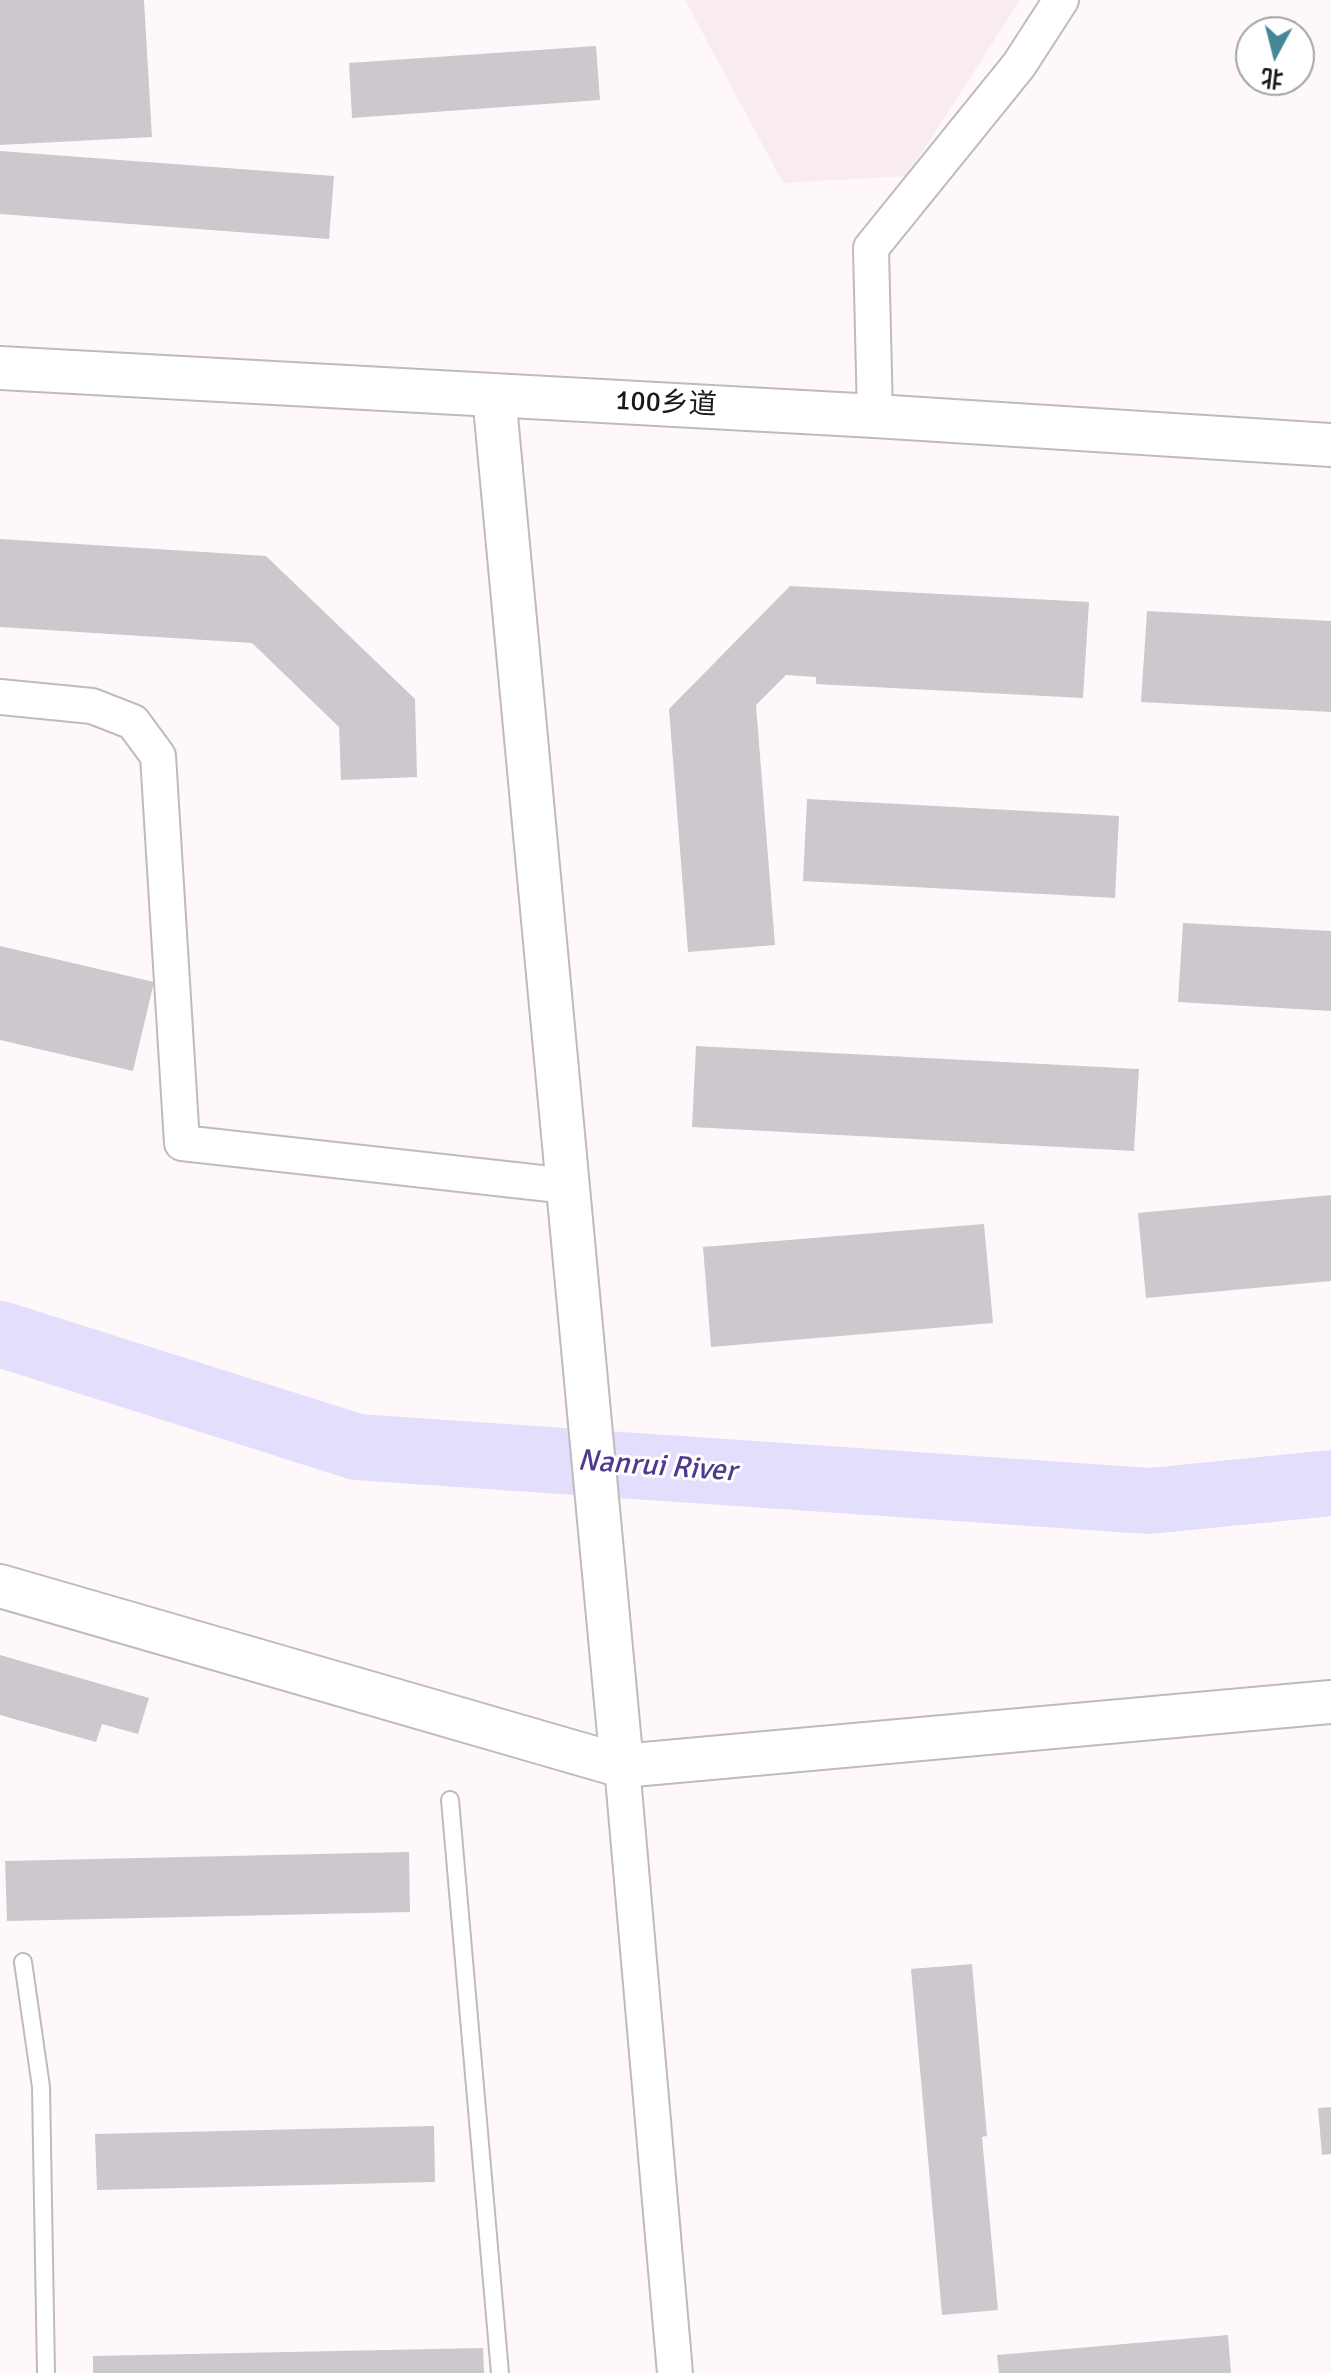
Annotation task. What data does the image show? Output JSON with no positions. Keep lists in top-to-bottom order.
{
  "streets": {
    "street": ["100乡道"]
  },
  "water": ["Nanrui River"],
  "north": "bottom"
}
